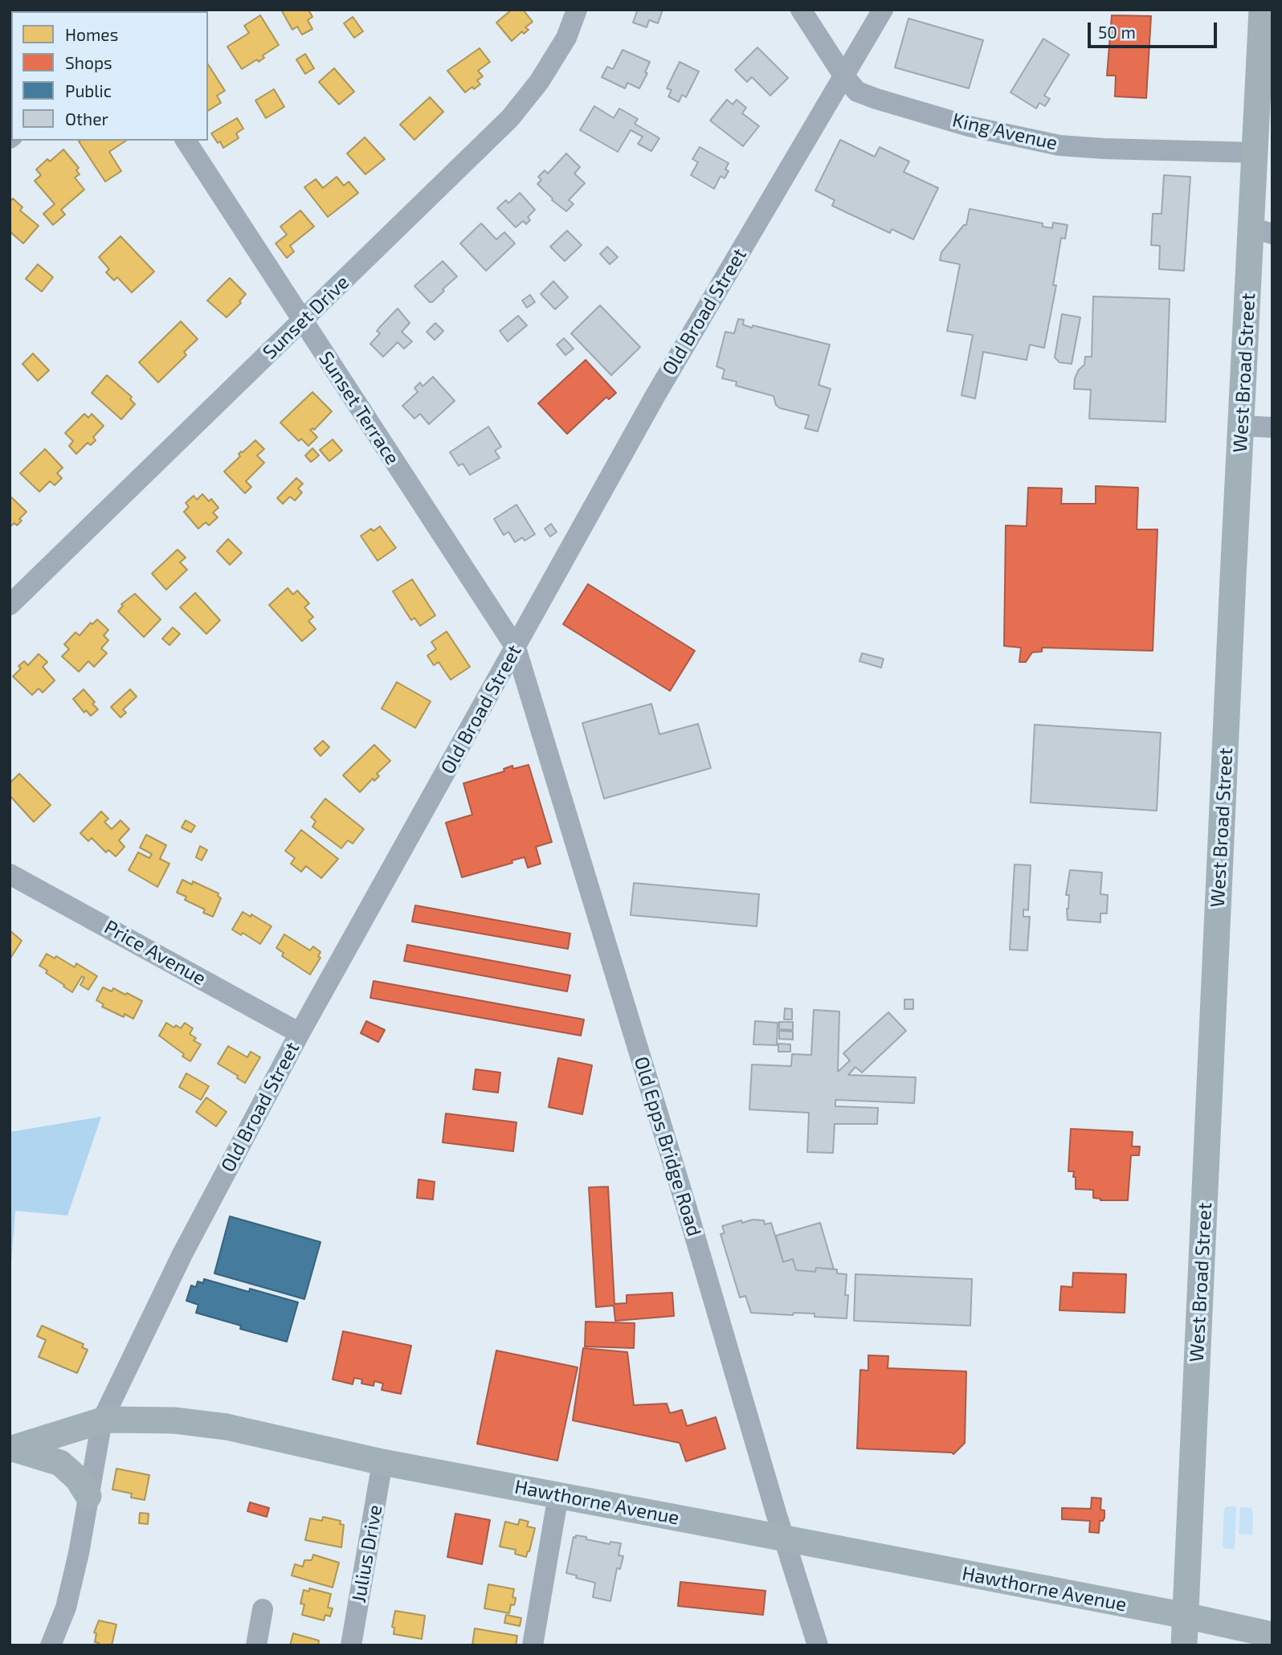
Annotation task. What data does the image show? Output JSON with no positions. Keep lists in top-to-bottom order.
{
  "streets": {
    "main road": ["West Broad Street", "Hawthorne Avenue"],
    "street": [
      "King Avenue",
      "Old Broad Street",
      "Sunset Drive",
      "Sunset Terrace",
      "Price Avenue",
      "Old Epps Bridge Road",
      "Julius Drive"
    ]
  },
  "crossings": [
    ["King Avenue", "Old Broad Street"],
    ["King Avenue", "West Broad Street"],
    ["Old Broad Street", "Sunset Terrace"],
    ["Old Broad Street", "Price Avenue"],
    ["Old Broad Street", "Old Epps Bridge Road"],
    ["Old Broad Street", "Hawthorne Avenue"],
    ["Sunset Drive", "Sunset Terrace"],
    ["West Broad Street", "Hawthorne Avenue"],
    ["Sunset Terrace", "Old Epps Bridge Road"],
    ["Old Epps Bridge Road", "Hawthorne Avenue"],
    ["Hawthorne Avenue", "Julius Drive"]
  ],
  "legend": [
    "Homes",
    "Shops",
    "Public",
    "Other"
  ],
  "scale_bar": "50 m"
}
